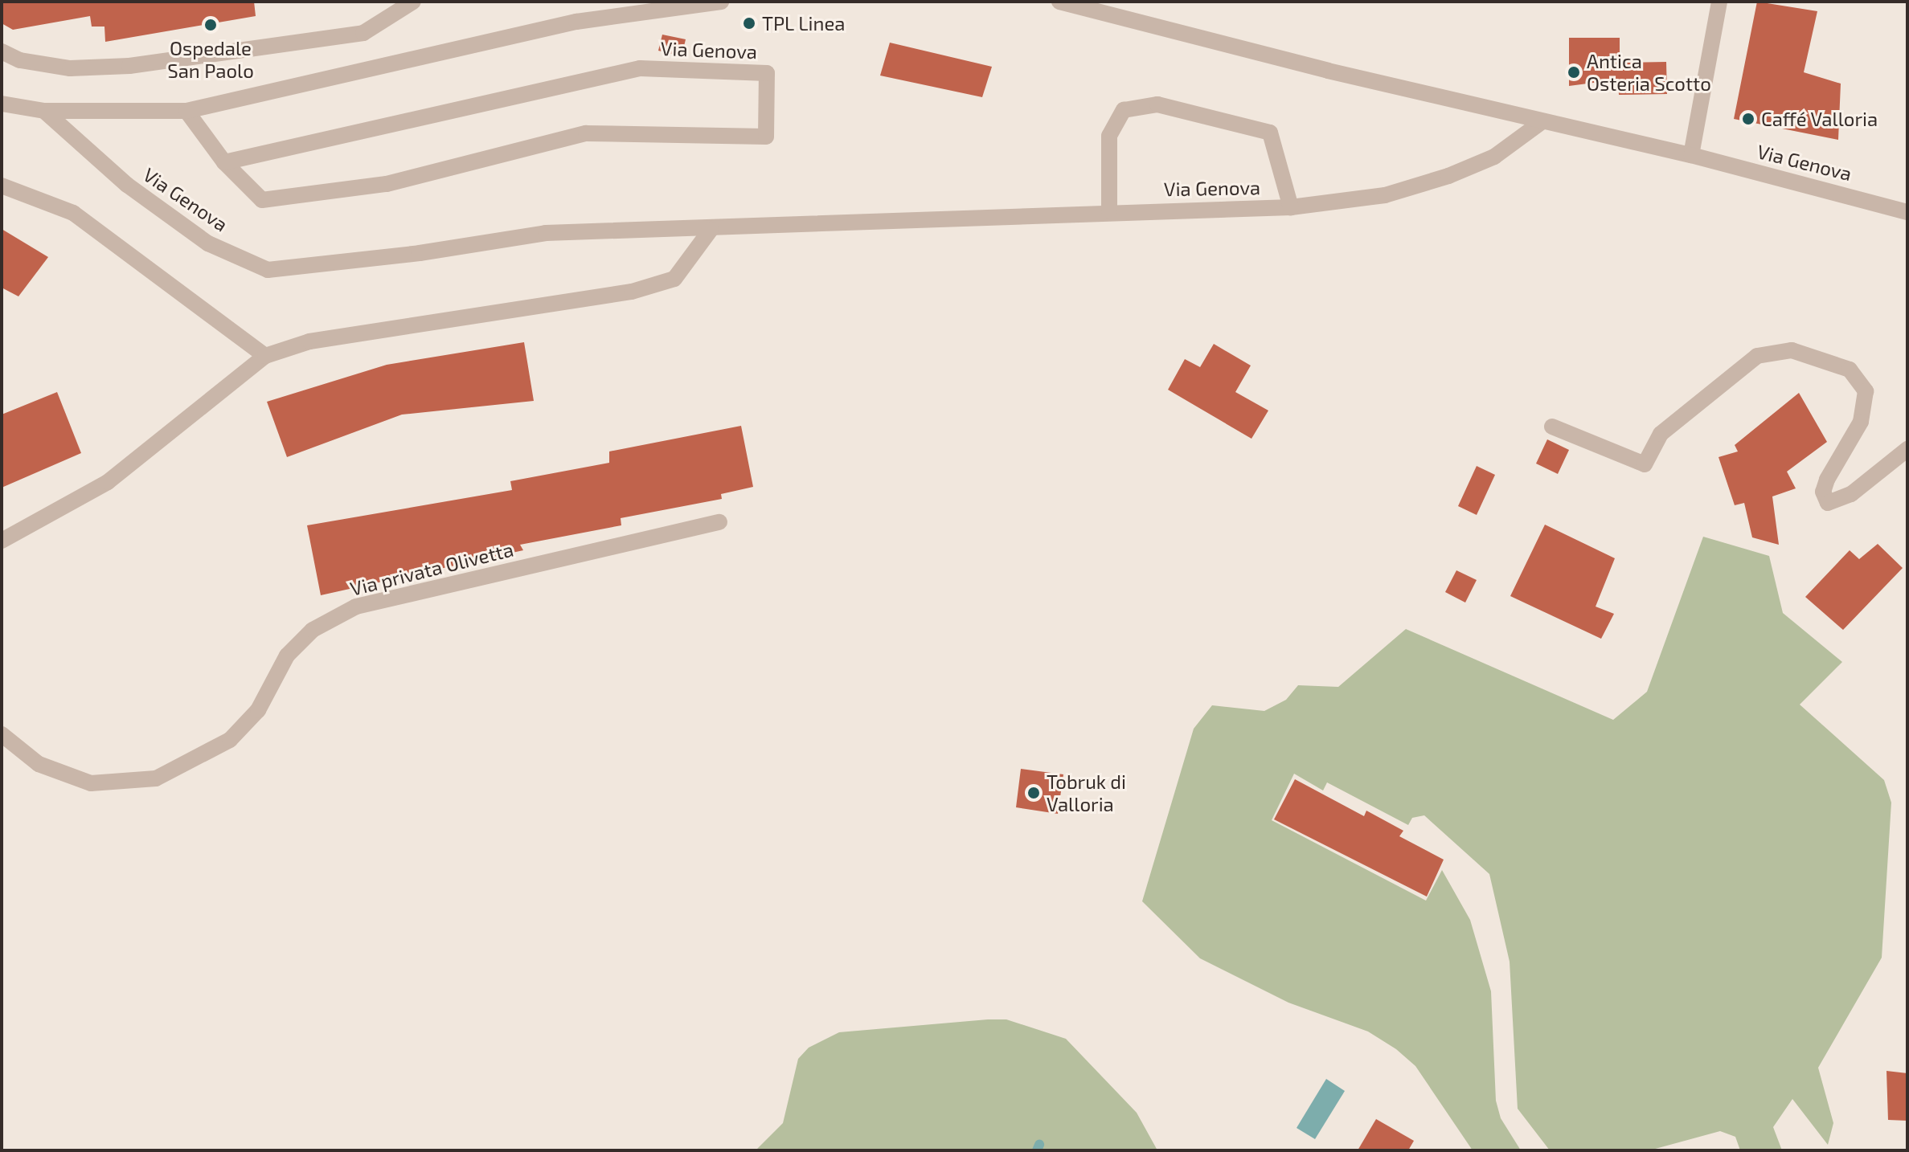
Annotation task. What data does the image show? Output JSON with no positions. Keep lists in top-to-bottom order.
{
  "streets": {
    "street": ["Via Genova", "Via privata Olivetta"]
  },
  "places": [
    "TPL Linea",
    "Ospedale San Paolo",
    "Antica Osteria Scotto",
    "Caffé Valloria",
    "Tobruk di Valloria"
  ]
}
